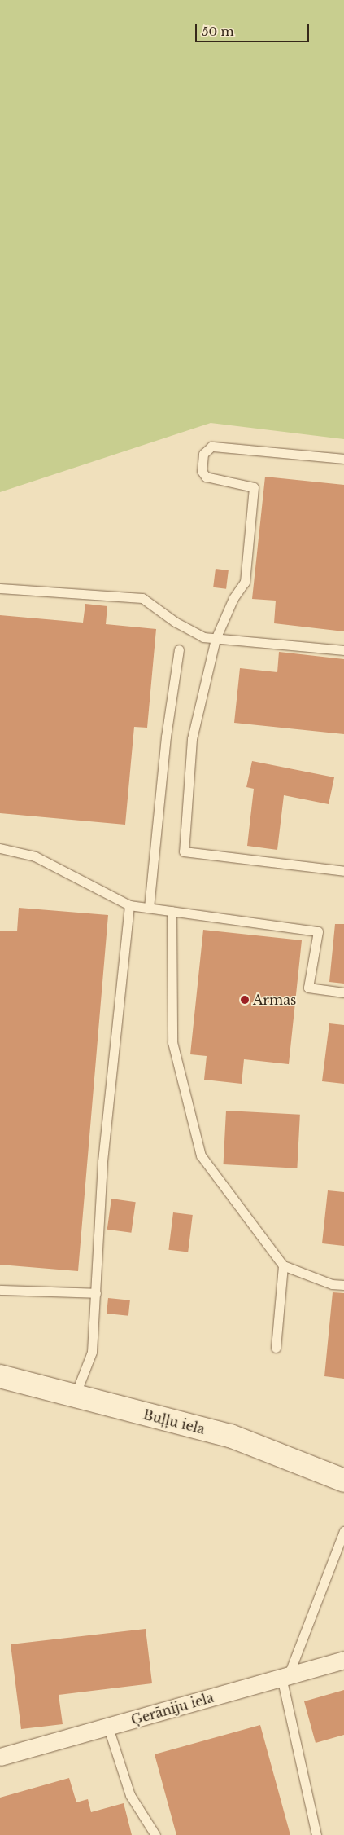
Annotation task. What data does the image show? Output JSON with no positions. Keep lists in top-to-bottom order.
{
  "streets": {
    "street": ["Buļļu iela", "Ģerāniju iela"]
  },
  "places": ["Armas"],
  "scale_bar": "50 m"
}
